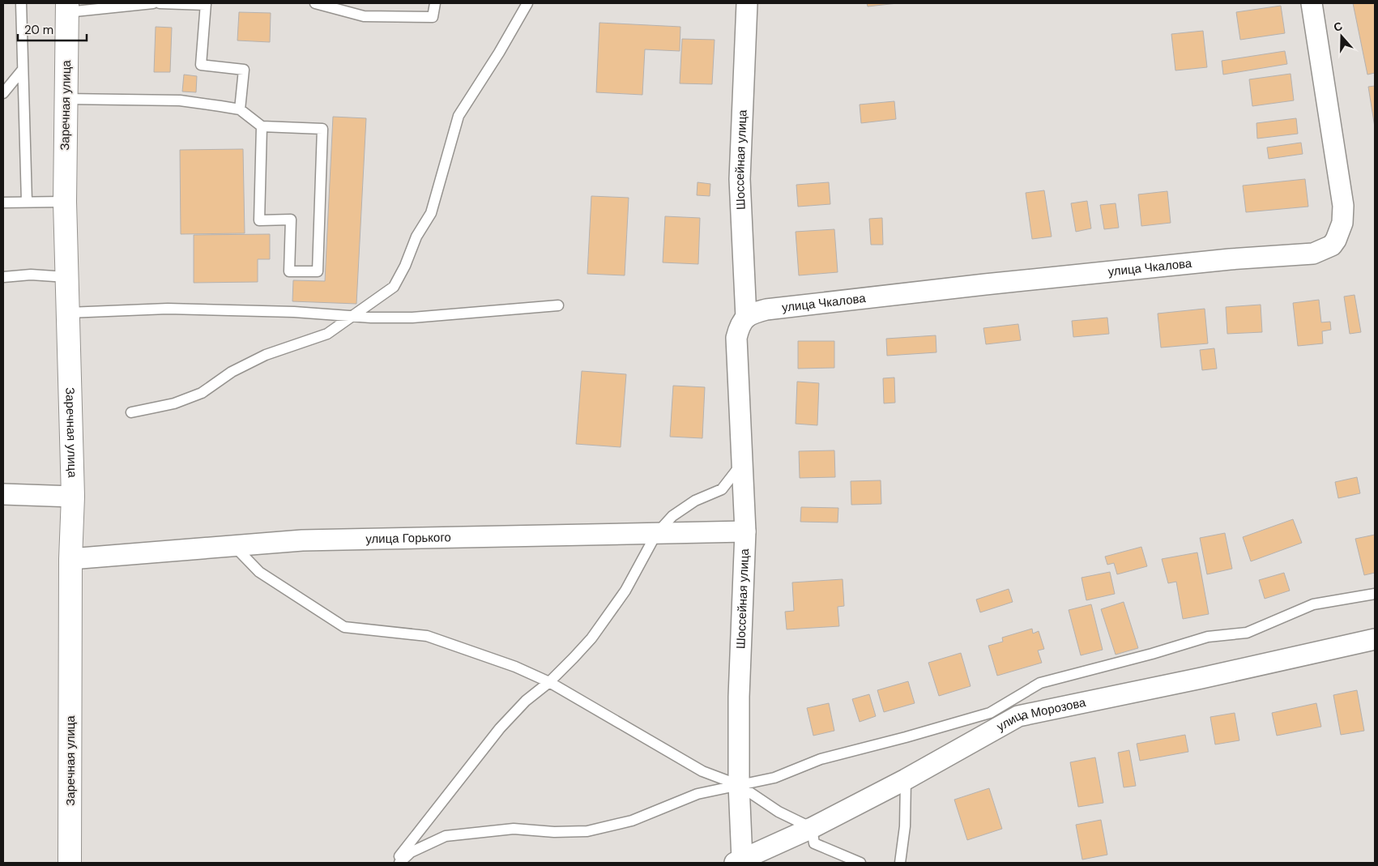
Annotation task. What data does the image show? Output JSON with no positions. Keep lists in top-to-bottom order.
{
  "streets": {
    "street": [
      "Заречная улица",
      "Шоссейная улица",
      "улица Чкалова",
      "улица Горького",
      "улица Морозова"
    ]
  },
  "crossings": [
    ["Заречная улица", "улица Горького"],
    ["Шоссейная улица", "улица Чкалова"],
    ["Шоссейная улица", "улица Горького"],
    ["Шоссейная улица", "улица Морозова"]
  ],
  "scale_bar": "20 m",
  "north": "top"
}
